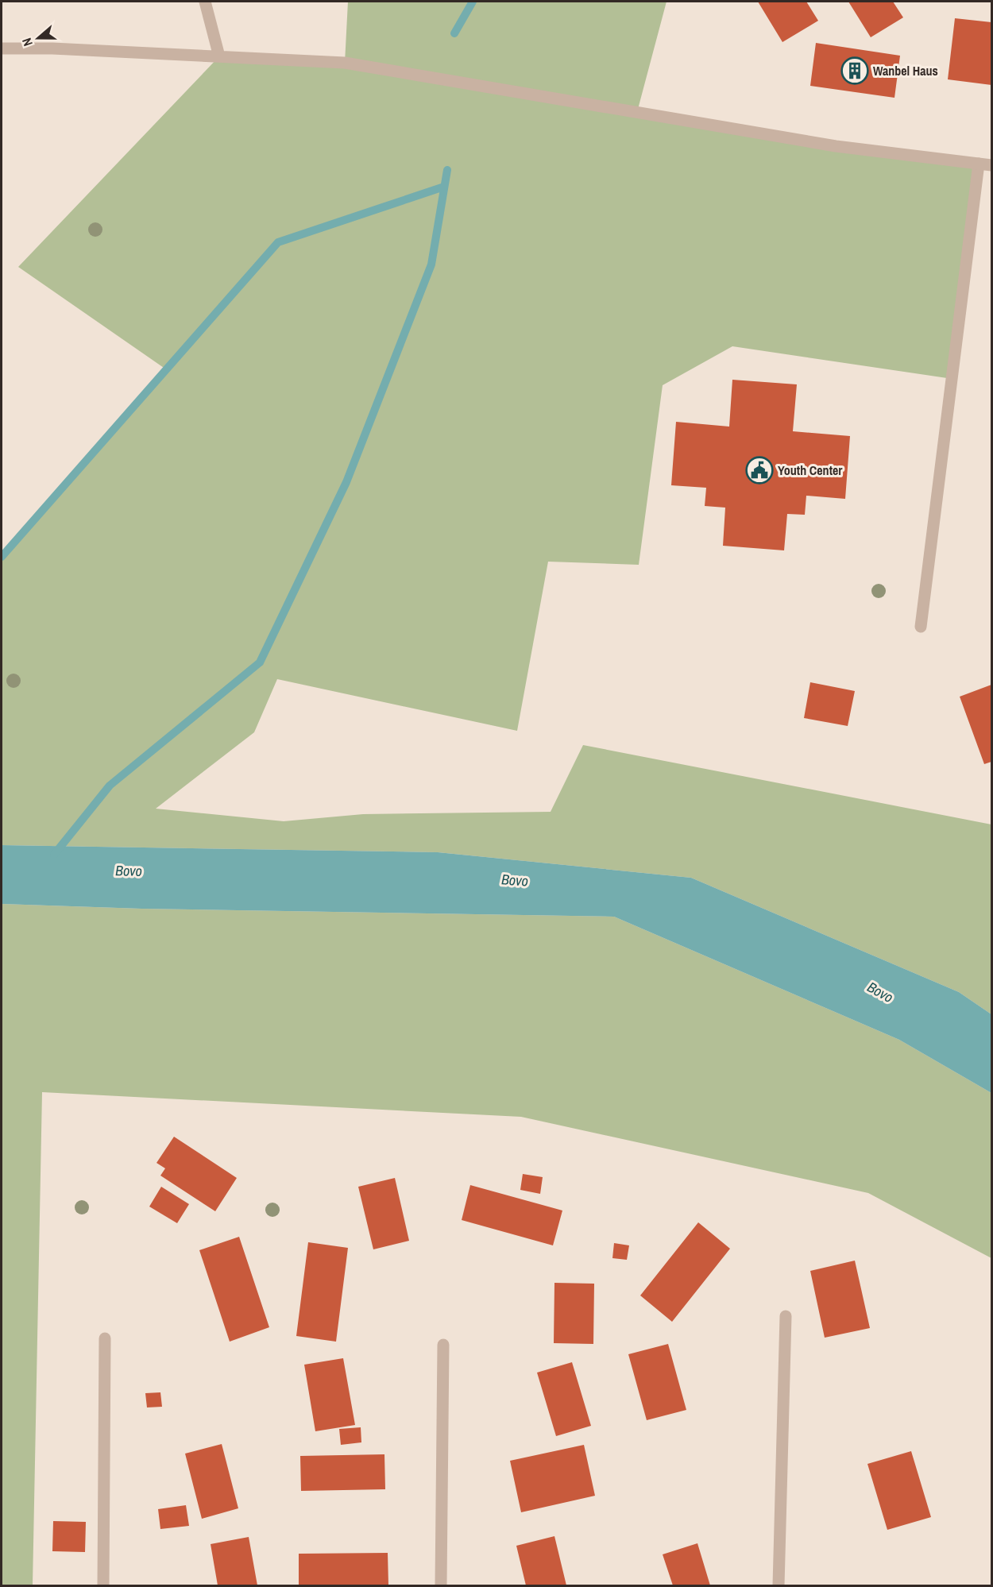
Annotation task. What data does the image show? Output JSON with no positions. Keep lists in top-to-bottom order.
{
  "water": ["Bovo"],
  "places": {
    "building": ["Wanbel Haus"],
    "public building": ["Youth Center"]
  },
  "north": "left"
}
